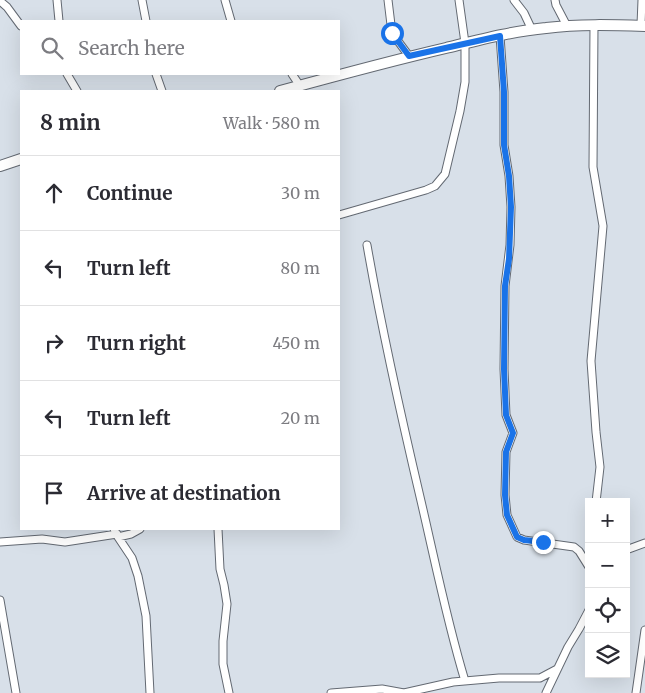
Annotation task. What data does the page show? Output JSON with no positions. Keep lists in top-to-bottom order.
{
  "page": {
    "search": "Search here",
    "heading": ["8 min", "Walk · 580 m"],
    "list": [
      ["Continue", "30 m"],
      ["Turn left", "80 m"],
      ["Turn right", "450 m"],
      ["Turn left", "20 m"],
      "Arrive at destination"
    ],
    "map_buttons": ["+", "−"]
  }
}
